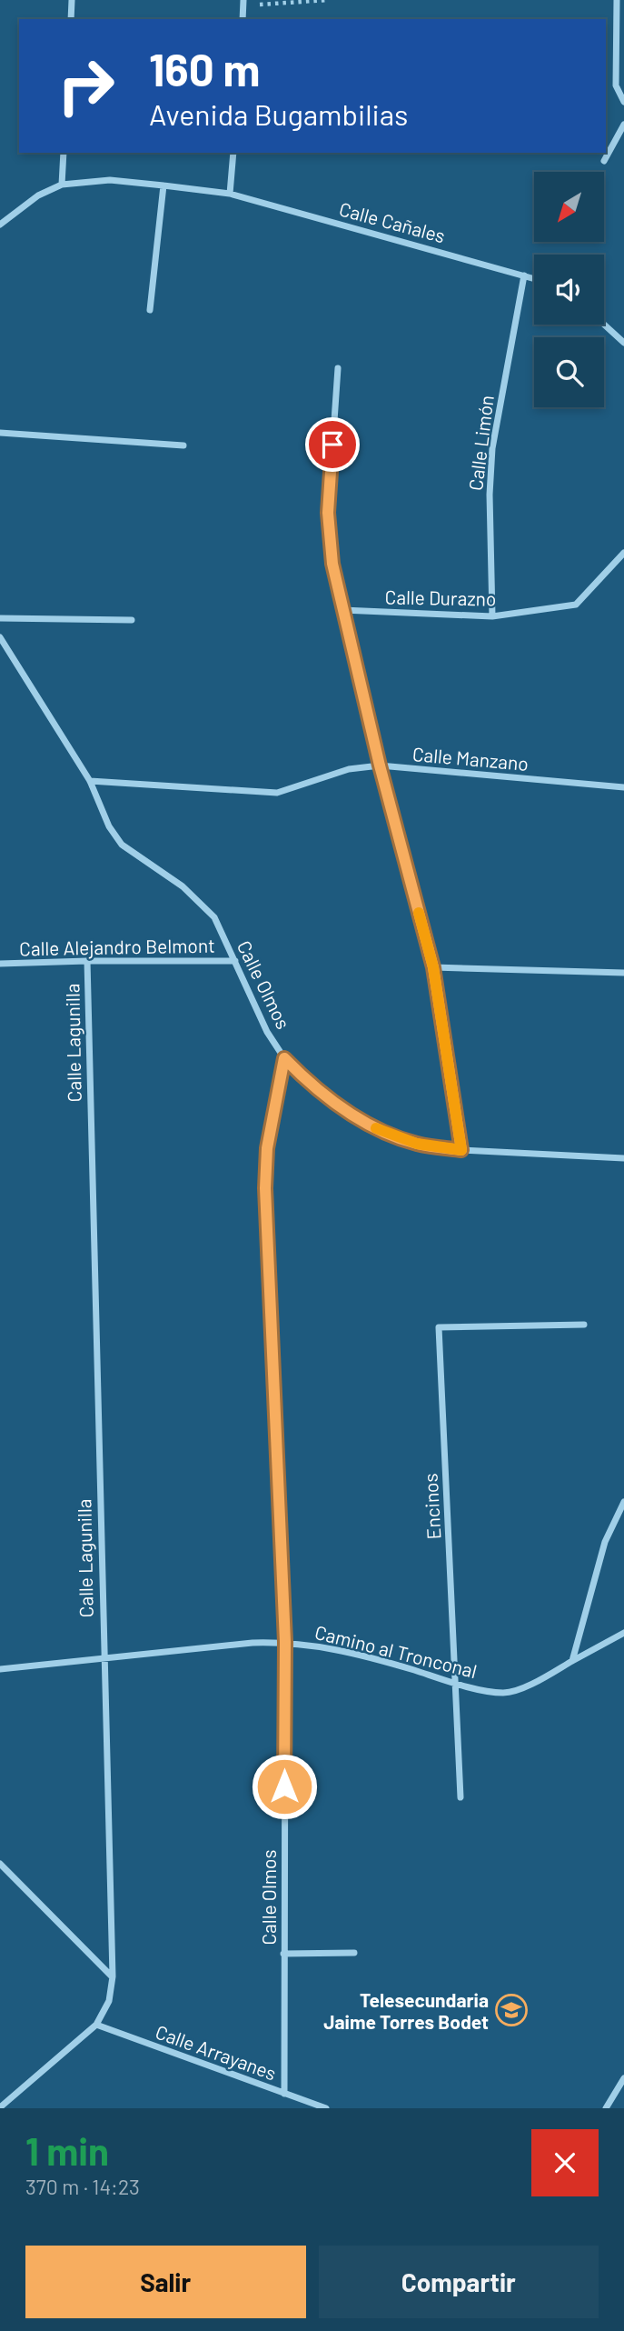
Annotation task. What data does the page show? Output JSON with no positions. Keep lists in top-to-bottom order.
{
  "streets": {
    "street": [
      "Calle Cañales",
      "Calle Limón",
      "Calle Durazno",
      "Calle Manzano",
      "Calle Alejandro Belmont",
      "Calle Olmos",
      "Calle Lagunilla",
      "Encinos",
      "Camino al Tronconal",
      "Calle Arrayanes"
    ]
  },
  "crossings": [
    ["Calle Cañales", "Calle Limón"],
    ["Calle Limón", "Calle Durazno"],
    ["Calle Manzano", "Calle Olmos"],
    ["Calle Alejandro Belmont", "Calle Olmos"],
    ["Calle Alejandro Belmont", "Calle Lagunilla"],
    ["Calle Olmos", "Camino al Tronconal"],
    ["Calle Olmos", "Calle Arrayanes"],
    ["Calle Lagunilla", "Camino al Tronconal"],
    ["Calle Lagunilla", "Calle Arrayanes"],
    ["Encinos", "Camino al Tronconal"]
  ],
  "places": {
    "school or university": ["Telesecundaria Jaime Torres Bodet"]
  },
  "north": "bottom left",
  "page": {
    "turn": ["160 m", "Avenida Bugambilias"],
    "heading": ["1 min", "370 m · 14:23"],
    "buttons": ["Salir", "Compartir"]
  }
}
